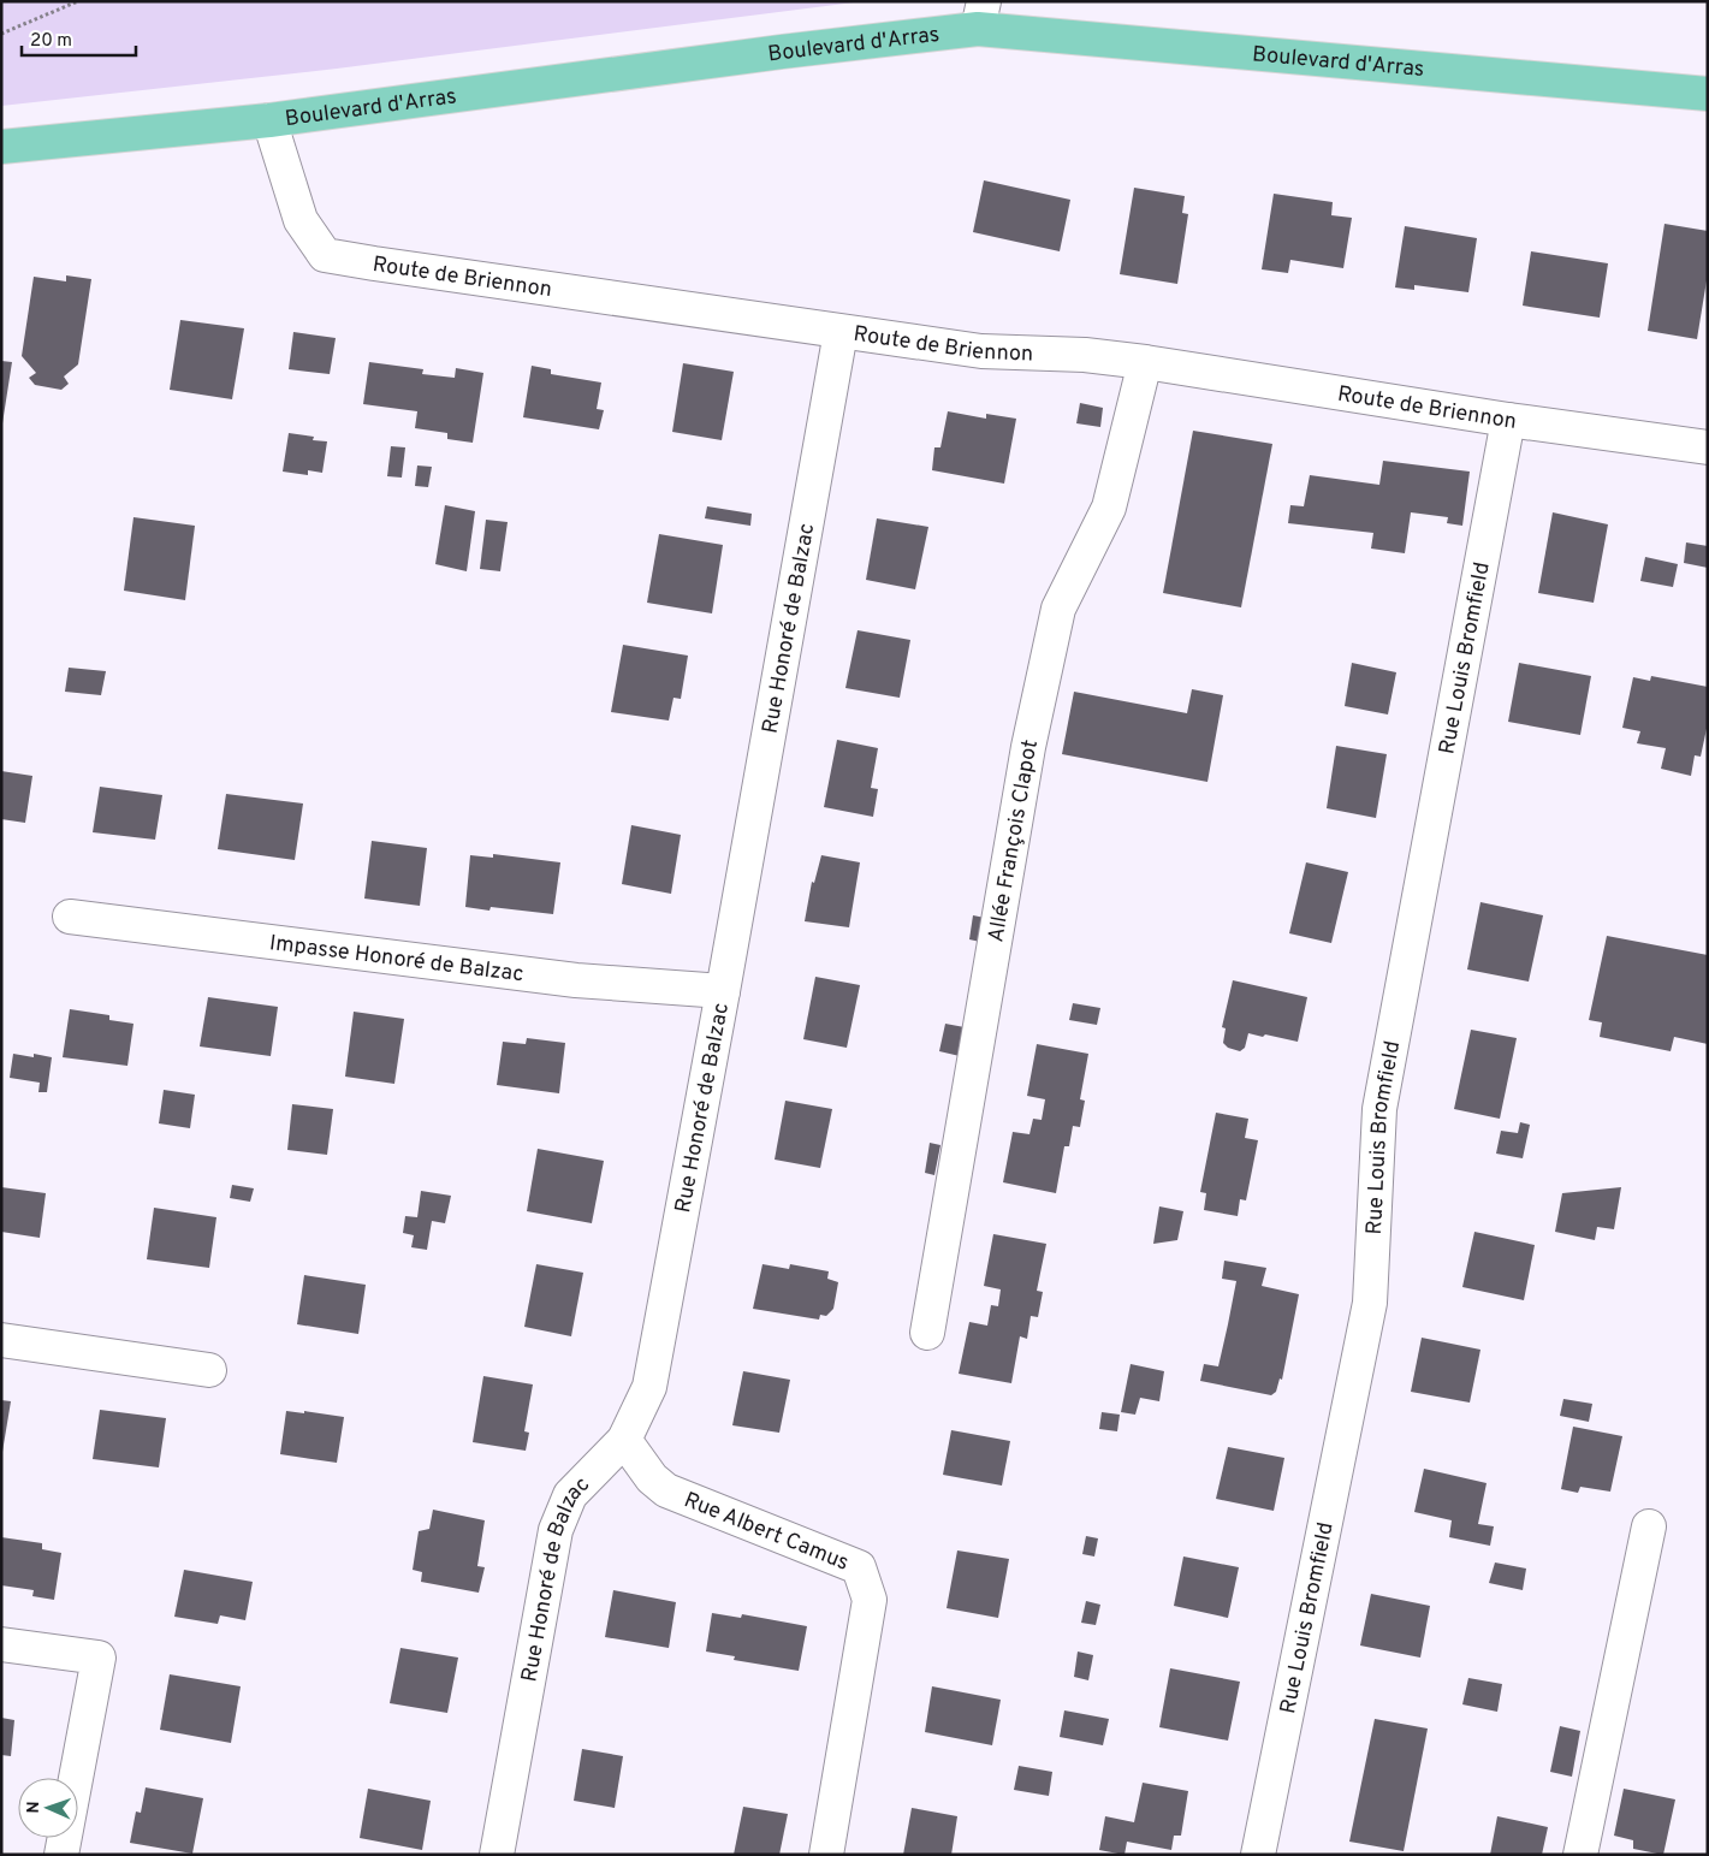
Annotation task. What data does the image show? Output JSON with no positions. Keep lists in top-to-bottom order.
{
  "streets": {
    "main road": ["Boulevard d'Arras"],
    "street": [
      "Route de Briennon",
      "Rue Honoré de Balzac",
      "Rue Louis Bromfield",
      "Allée François Clapot",
      "Impasse Honoré de Balzac",
      "Rue Albert Camus"
    ]
  },
  "crossings": [
    ["Boulevard d'Arras", "Route de Briennon"],
    ["Route de Briennon", "Rue Honoré de Balzac"],
    ["Route de Briennon", "Rue Louis Bromfield"],
    ["Route de Briennon", "Allée François Clapot"],
    ["Rue Honoré de Balzac", "Impasse Honoré de Balzac"],
    ["Rue Honoré de Balzac", "Rue Albert Camus"]
  ],
  "scale_bar": "20 m",
  "north": "left"
}
